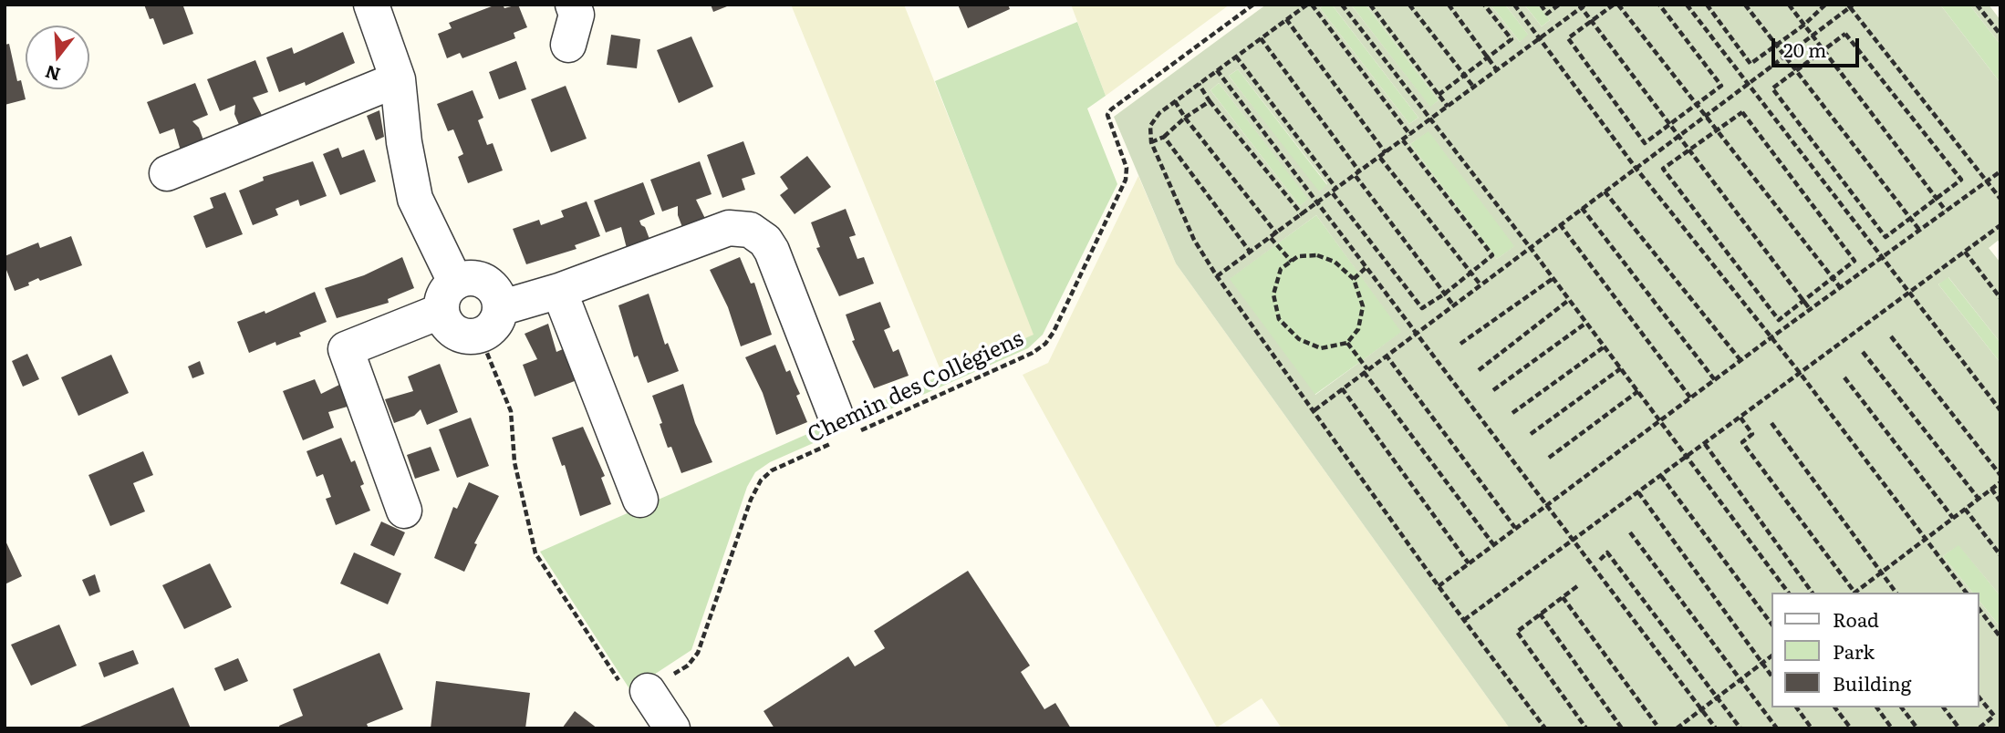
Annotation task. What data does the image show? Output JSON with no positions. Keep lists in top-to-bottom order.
{
  "streets": {
    "path": ["Chemin des Collégiens"]
  },
  "legend": ["Road", "Park", "Building"],
  "scale_bar": "20 m",
  "north": "bottom"
}
